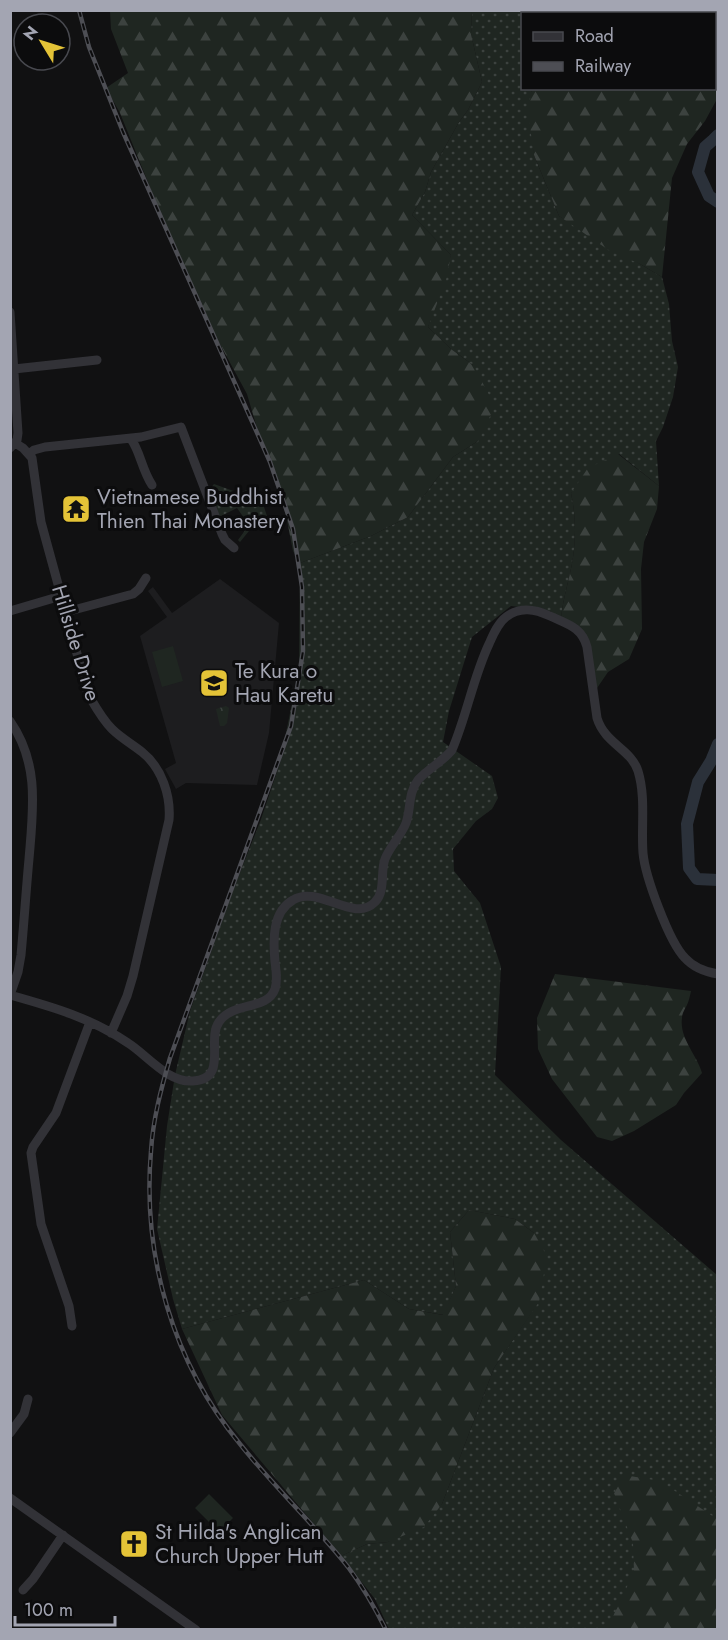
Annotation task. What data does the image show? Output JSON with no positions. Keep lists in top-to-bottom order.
{
  "streets": {
    "street": ["Hillside Drive"]
  },
  "places": {
    "temple": ["Vietnamese Buddhist Thien Thai Monastery"],
    "school or university": ["Te Kura o Hau Karetu"],
    "church": ["St Hilda's Anglican Church Upper Hutt"]
  },
  "legend": ["Road", "Railway"],
  "scale_bar": "100 m",
  "north": "top left"
}
